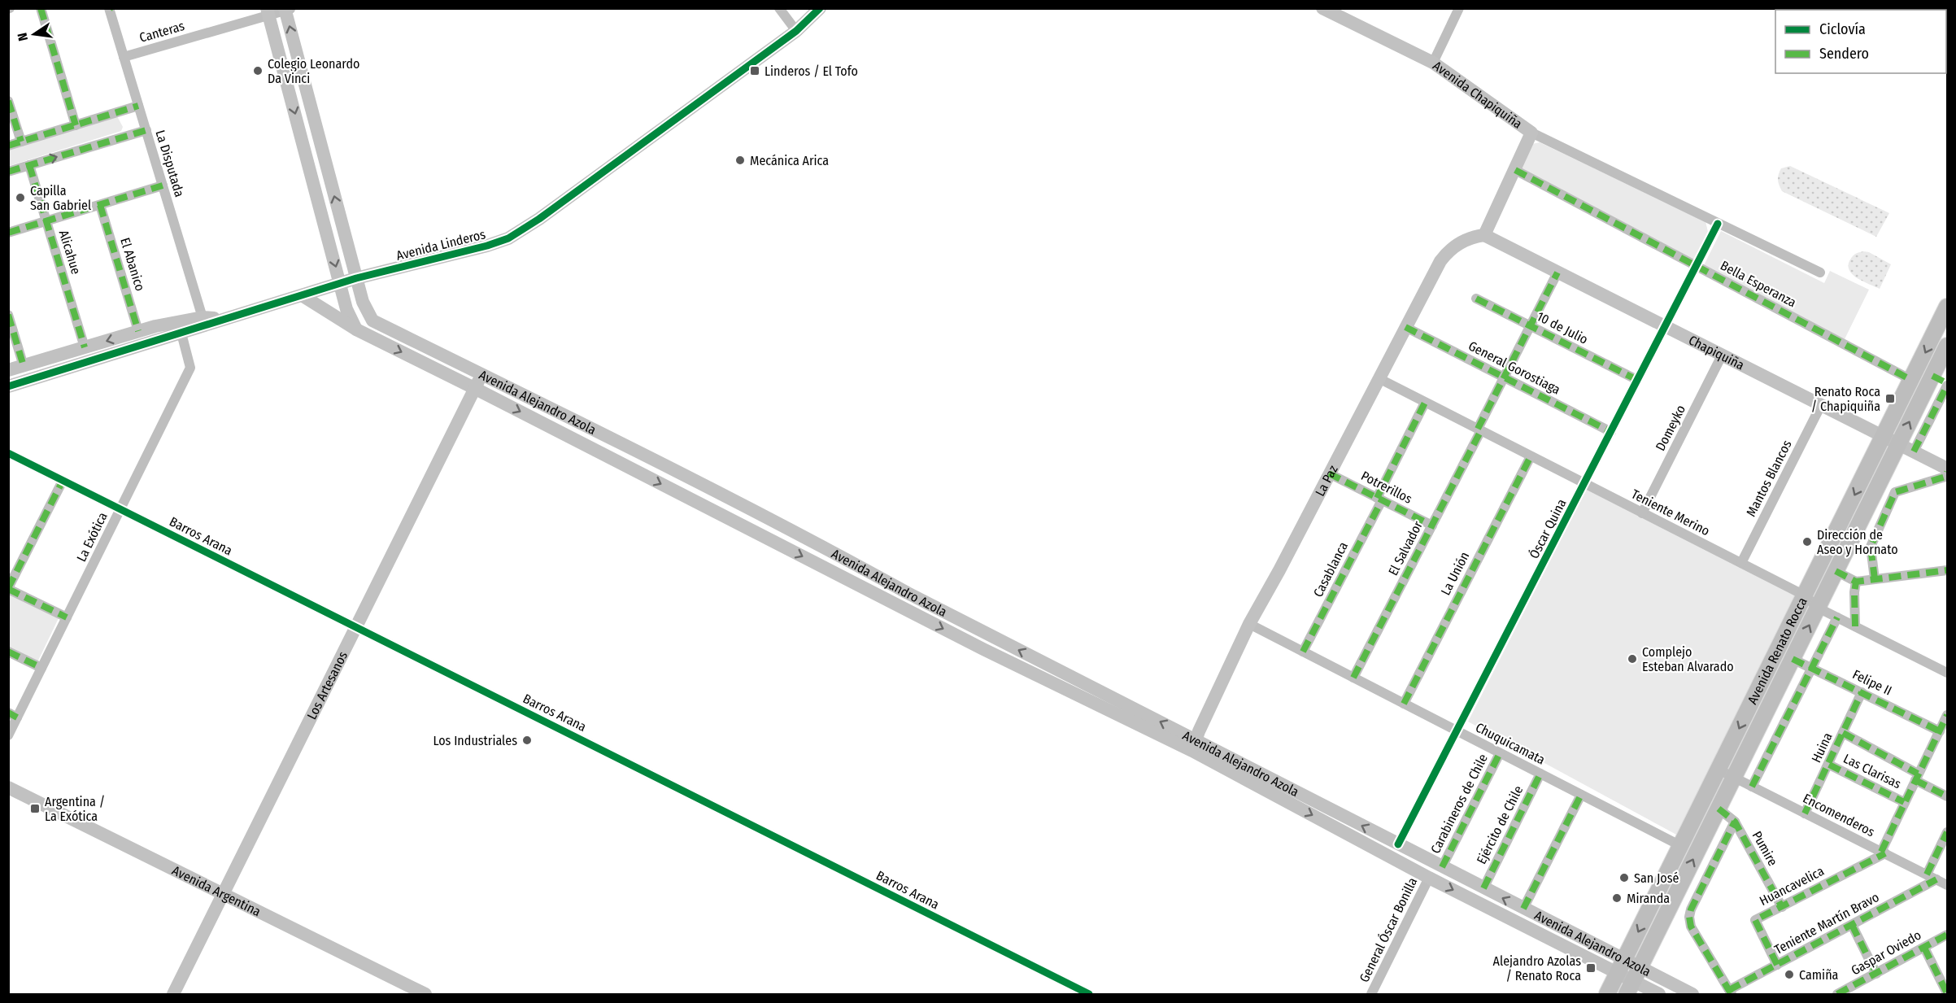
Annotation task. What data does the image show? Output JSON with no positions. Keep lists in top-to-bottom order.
{
  "streets": {
    "main road": ["Avenida Renato Rocca"],
    "street": [
      "Canteras",
      "Avenida Chapiquiña",
      "La Disputada",
      "Avenida Linderos",
      "Alicahue",
      "El Abanico",
      "Bella Esperanza",
      "10 de Julio",
      "Chapiquiña",
      "General Gorostiaga",
      "Avenida Alejandro Azola",
      "Domeyko",
      "Mantos Blancos",
      "La Paz",
      "Potrerillos",
      "Teniente Merino",
      "Óscar Quina",
      "Barros Arana",
      "La Exótica",
      "El Salvador",
      "Casablanca",
      "La Unión",
      "Felipe II",
      "Los Artesanos",
      "Chuquicamata",
      "Huina",
      "Las Clarisas",
      "Carabineros de Chile",
      "Encomenderos",
      "Ejército de Chile",
      "Pumire",
      "Huancavelica",
      "Avenida Argentina",
      "Teniente Martín Bravo",
      "General Óscar Bonilla",
      "Gaspar Oviedo"
    ]
  },
  "crossings": [
    ["Canteras", "La Disputada"],
    ["Canteras", "Avenida Alejandro Azola"],
    ["Avenida Chapiquiña", "Bella Esperanza"],
    ["Avenida Chapiquiña", "Chapiquiña"],
    ["Avenida Chapiquiña", "La Paz"],
    ["La Disputada", "Avenida Linderos"],
    ["Avenida Linderos", "Alicahue"],
    ["Avenida Linderos", "El Abanico"],
    ["Avenida Linderos", "Avenida Alejandro Azola"],
    ["Avenida Linderos", "La Exótica"],
    ["Bella Esperanza", "Óscar Quina"],
    ["Bella Esperanza", "Avenida Renato Rocca"],
    ["10 de Julio", "Óscar Quina"],
    ["10 de Julio", "El Salvador"],
    ["Chapiquiña", "Domeyko"],
    ["Chapiquiña", "Mantos Blancos"],
    ["Chapiquiña", "La Paz"],
    ["Chapiquiña", "Óscar Quina"],
    ["Chapiquiña", "El Salvador"],
    ["Chapiquiña", "Avenida Renato Rocca"],
    ["General Gorostiaga", "La Paz"],
    ["General Gorostiaga", "Óscar Quina"],
    ["General Gorostiaga", "El Salvador"],
    ["Avenida Alejandro Azola", "La Paz"],
    ["Avenida Alejandro Azola", "Óscar Quina"],
    ["Avenida Alejandro Azola", "Avenida Renato Rocca"],
    ["Avenida Alejandro Azola", "Los Artesanos"],
    ["Avenida Alejandro Azola", "Carabineros de Chile"],
    ["Avenida Alejandro Azola", "Ejército de Chile"],
    ["Avenida Alejandro Azola", "General Óscar Bonilla"],
    ["Domeyko", "Teniente Merino"],
    ["Mantos Blancos", "Teniente Merino"],
    ["La Paz", "Potrerillos"],
    ["La Paz", "Teniente Merino"],
    ["La Paz", "Chuquicamata"],
    ["Potrerillos", "El Salvador"],
    ["Potrerillos", "Casablanca"],
    ["Teniente Merino", "Óscar Quina"],
    ["Teniente Merino", "El Salvador"],
    ["Teniente Merino", "Casablanca"],
    ["Teniente Merino", "La Unión"],
    ["Teniente Merino", "Avenida Renato Rocca"],
    ["Óscar Quina", "Chuquicamata"],
    ["Barros Arana", "La Exótica"],
    ["Barros Arana", "Los Artesanos"],
    ["El Salvador", "Chuquicamata"],
    ["Casablanca", "Chuquicamata"],
    ["La Unión", "Chuquicamata"],
    ["Avenida Renato Rocca", "Felipe II"],
    ["Avenida Renato Rocca", "Chuquicamata"],
    ["Avenida Renato Rocca", "Encomenderos"],
    ["Avenida Renato Rocca", "Pumire"],
    ["Felipe II", "Huina"],
    ["Los Artesanos", "Avenida Argentina"],
    ["Chuquicamata", "Carabineros de Chile"],
    ["Chuquicamata", "Ejército de Chile"],
    ["Huina", "Las Clarisas"],
    ["Huina", "Encomenderos"],
    ["Encomenderos", "Huancavelica"],
    ["Encomenderos", "Teniente Martín Bravo"],
    ["Pumire", "Huancavelica"],
    ["Huancavelica", "Teniente Martín Bravo"]
  ],
  "places": {
    "other": [
      "Colegio Leonardo Da Vinci",
      "Mecánica Arica",
      "Capilla San Gabriel",
      "Dirección de Aseo y Hornato",
      "Complejo Esteban Alvarado",
      "Los Industriales",
      "San José",
      "Miranda",
      "Camiña"
    ],
    "transit": [
      "Linderos / El Tofo",
      "Renato Roca / Chapiquiña",
      "Argentina / La Exótica",
      "Alejandro Azolas / Renato Roca"
    ]
  },
  "legend": ["Ciclovía", "Sendero"],
  "north": "left"
}
